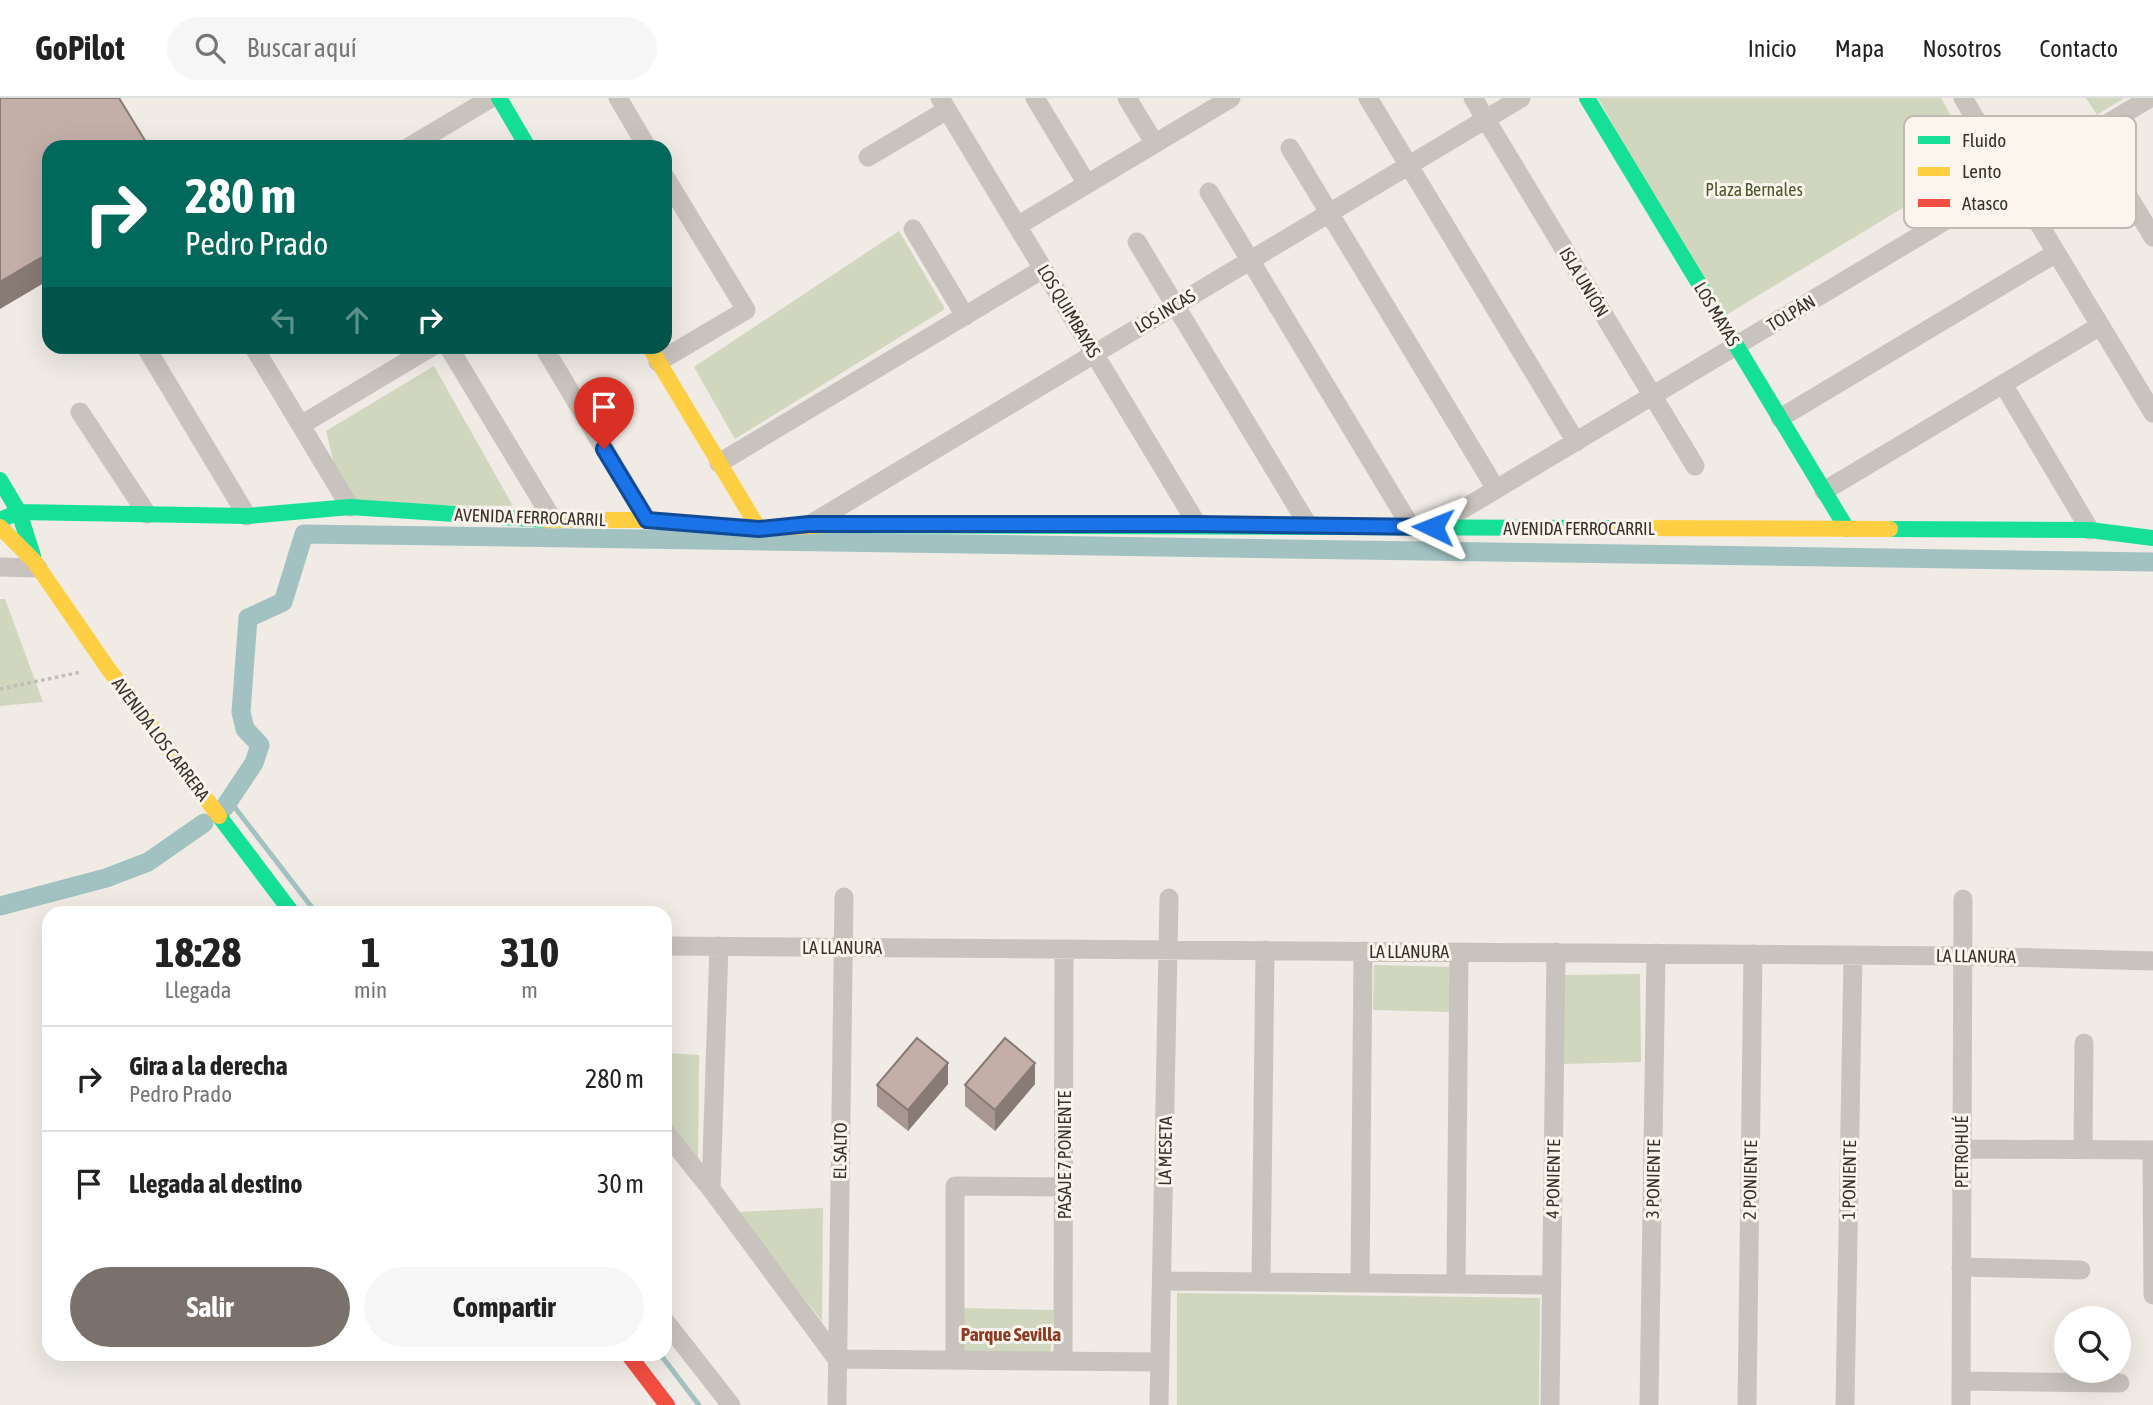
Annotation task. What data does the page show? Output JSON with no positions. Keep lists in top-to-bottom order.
{
  "streets": {
    "street": [
      "ISLA UNIÓN",
      "LOS QUIMBAYAS",
      "LOS INCAS",
      "TOLPÁN",
      "LOS MAYAS",
      "AVENIDA FERROCARRIL",
      "AVENIDA LOS CARRERA",
      "LA LLANURA",
      "EL SALTO",
      "LA MESETA",
      "PETROHUÉ",
      "PASAJE 7 PONIENTE",
      "4 PONIENTE",
      "3 PONIENTE",
      "2 PONIENTE",
      "1 PONIENTE"
    ]
  },
  "crossings": [
    ["ISLA UNIÓN", "LOS INCAS"],
    ["ISLA UNIÓN", "TOLPÁN"],
    ["LOS QUIMBAYAS", "LOS INCAS"],
    ["LOS QUIMBAYAS", "AVENIDA FERROCARRIL"],
    ["LOS INCAS", "AVENIDA FERROCARRIL"],
    ["TOLPÁN", "LOS MAYAS"],
    ["TOLPÁN", "AVENIDA FERROCARRIL"],
    ["LOS MAYAS", "AVENIDA FERROCARRIL"],
    ["AVENIDA FERROCARRIL", "AVENIDA LOS CARRERA"],
    ["LA LLANURA", "EL SALTO"],
    ["LA LLANURA", "LA MESETA"],
    ["LA LLANURA", "PETROHUÉ"],
    ["LA LLANURA", "PASAJE 7 PONIENTE"],
    ["LA LLANURA", "4 PONIENTE"],
    ["LA LLANURA", "3 PONIENTE"],
    ["LA LLANURA", "2 PONIENTE"],
    ["LA LLANURA", "1 PONIENTE"]
  ],
  "districts": ["Parque Sevilla"],
  "parks": ["Plaza Bernales"],
  "legend": ["Fluido", "Lento", "Atasco"],
  "page": {
    "header": "GoPilot",
    "search": "Buscar aquí",
    "nav": [
      "Inicio",
      "Mapa",
      "Nosotros",
      "Contacto"
    ],
    "turn": ["280 m", "Pedro Prado"],
    "eta": [
      "18:28",
      "Llegada",
      "1",
      "min",
      "310",
      "m"
    ],
    "list": [
      {
        "name": "Gira a la derecha",
        "note": "Pedro Prado",
        "value": "280 m"
      },
      {
        "name": "Llegada al destino",
        "value": "30 m"
      }
    ],
    "buttons": ["Salir", "Compartir"]
  }
}
